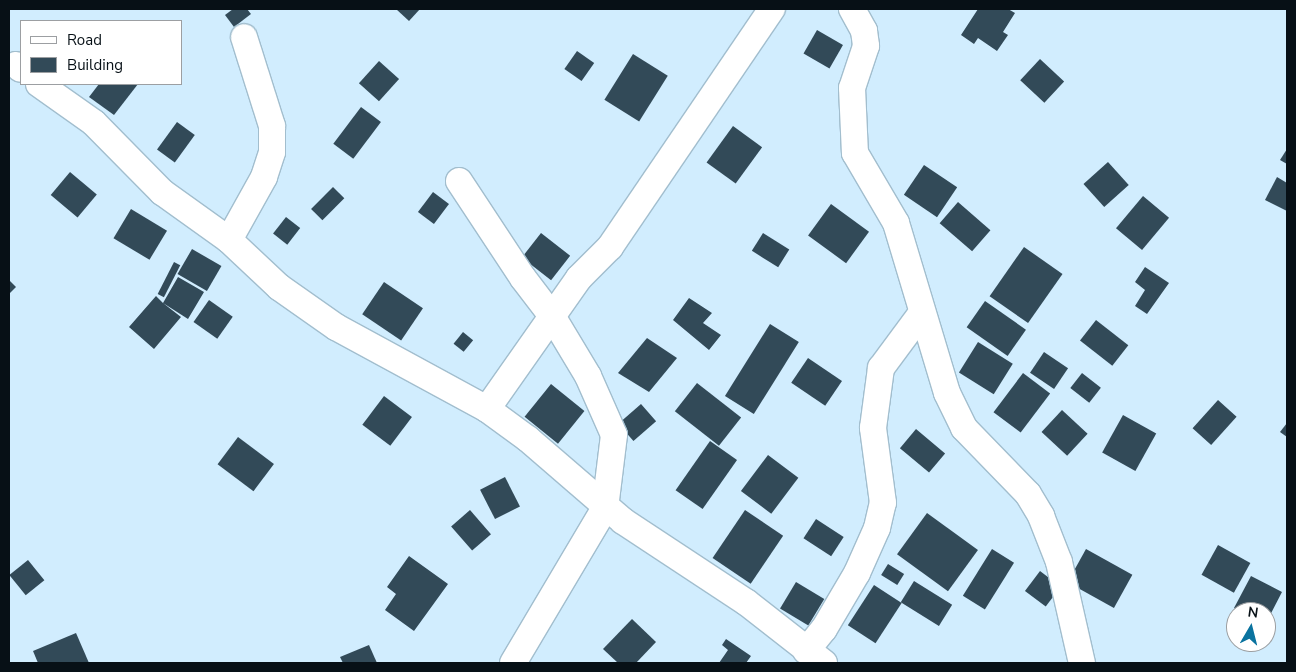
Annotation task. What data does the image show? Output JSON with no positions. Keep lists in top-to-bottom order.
{
  "legend": ["Road", "Building"],
  "north": "top"
}
